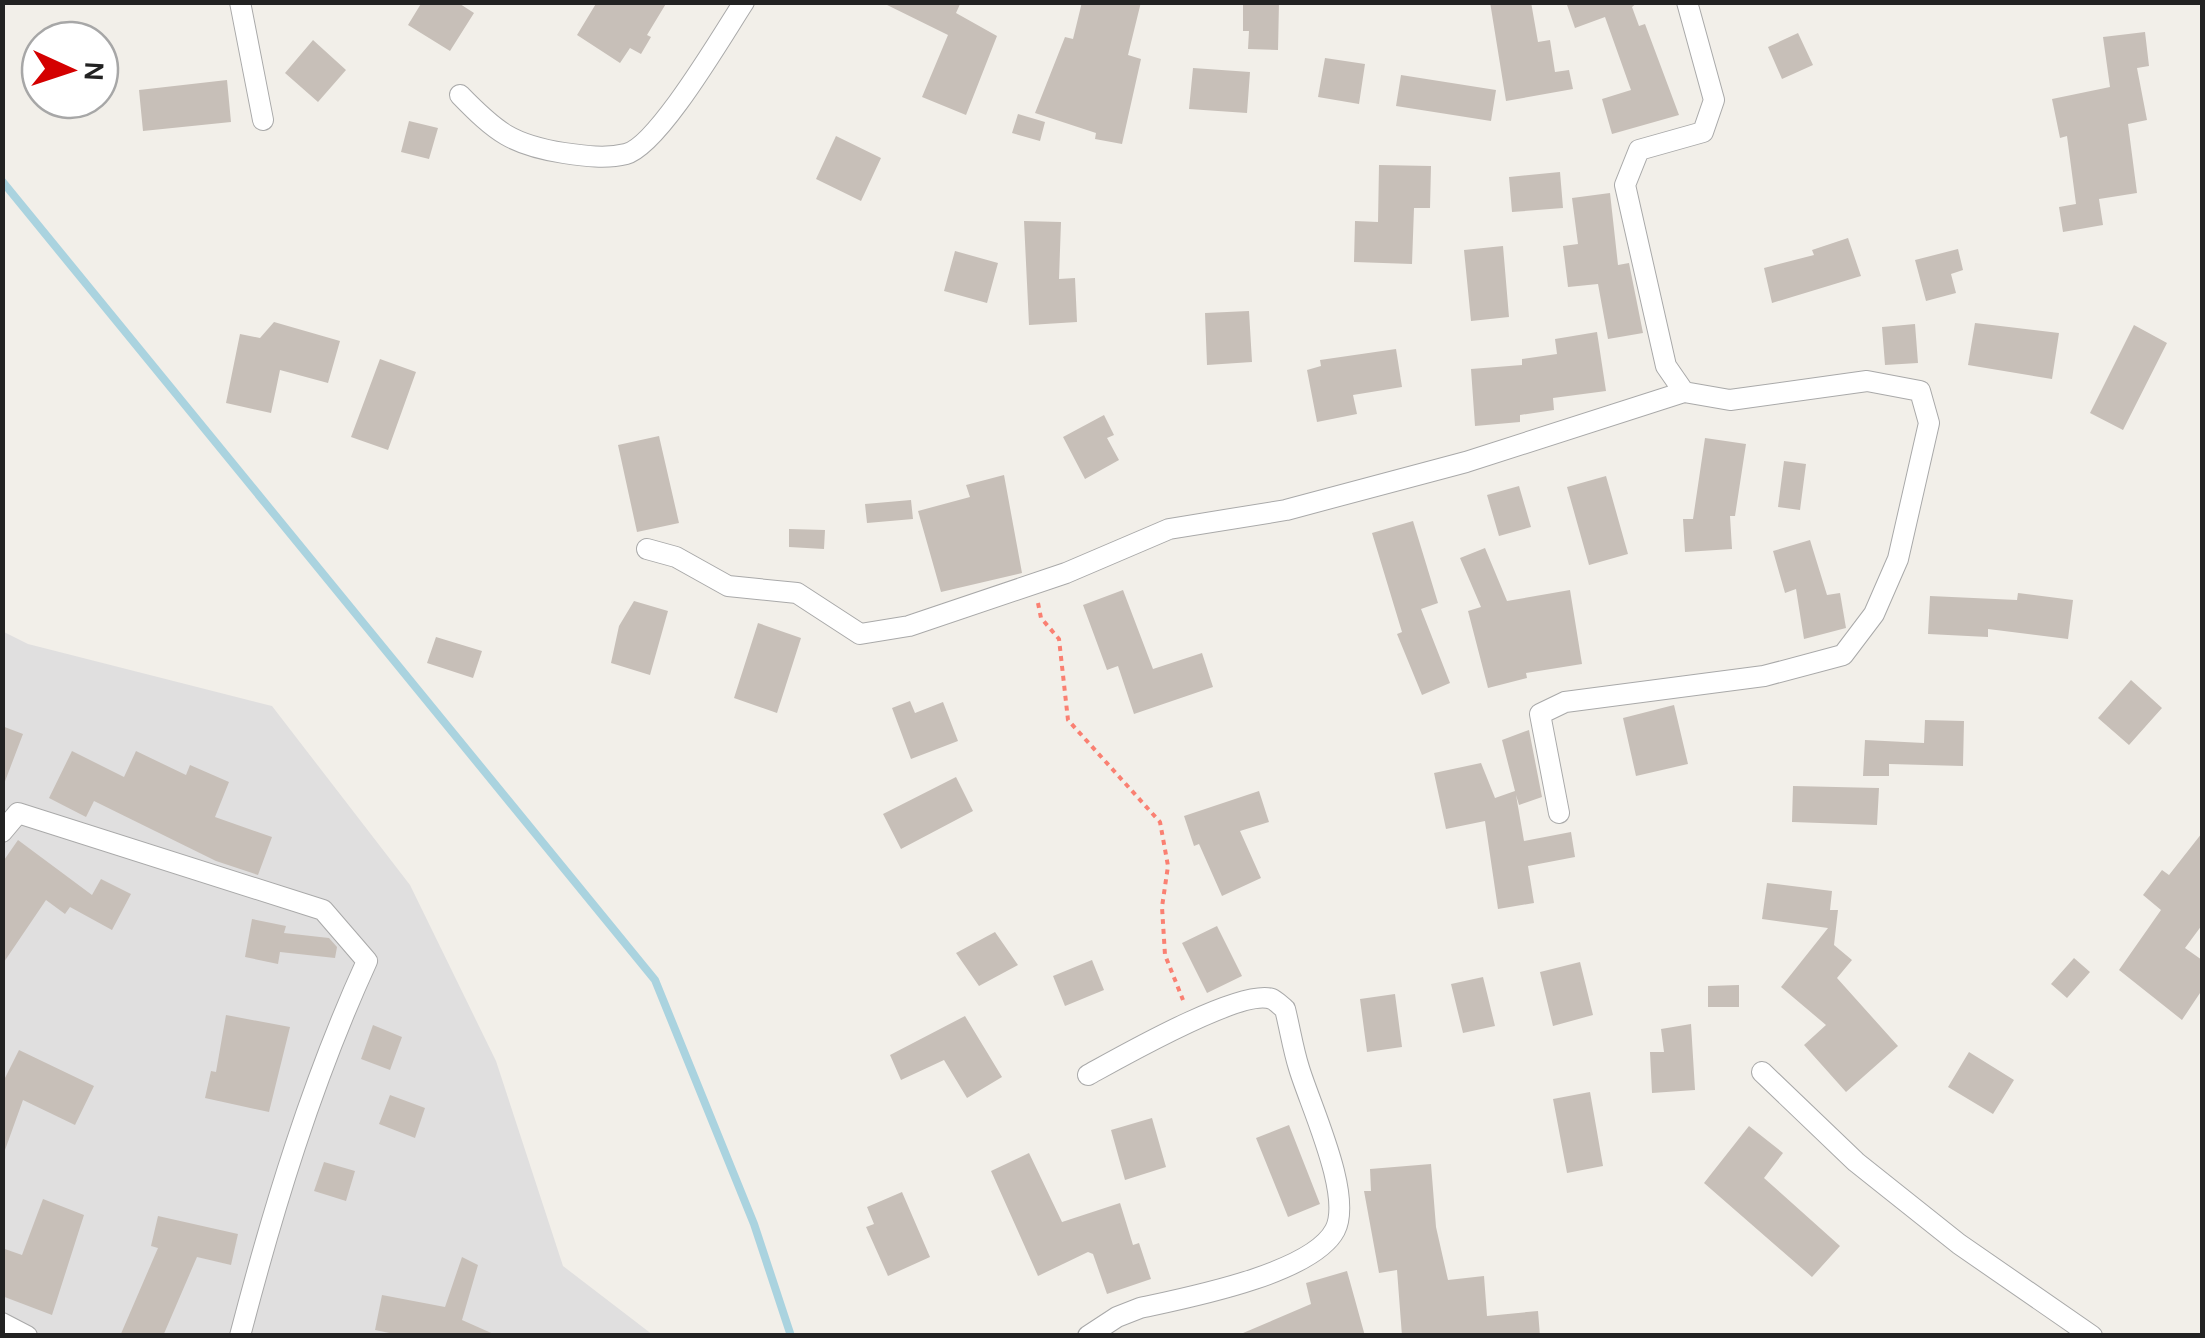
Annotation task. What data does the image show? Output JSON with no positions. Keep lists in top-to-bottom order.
{
  "north": "right"
}
